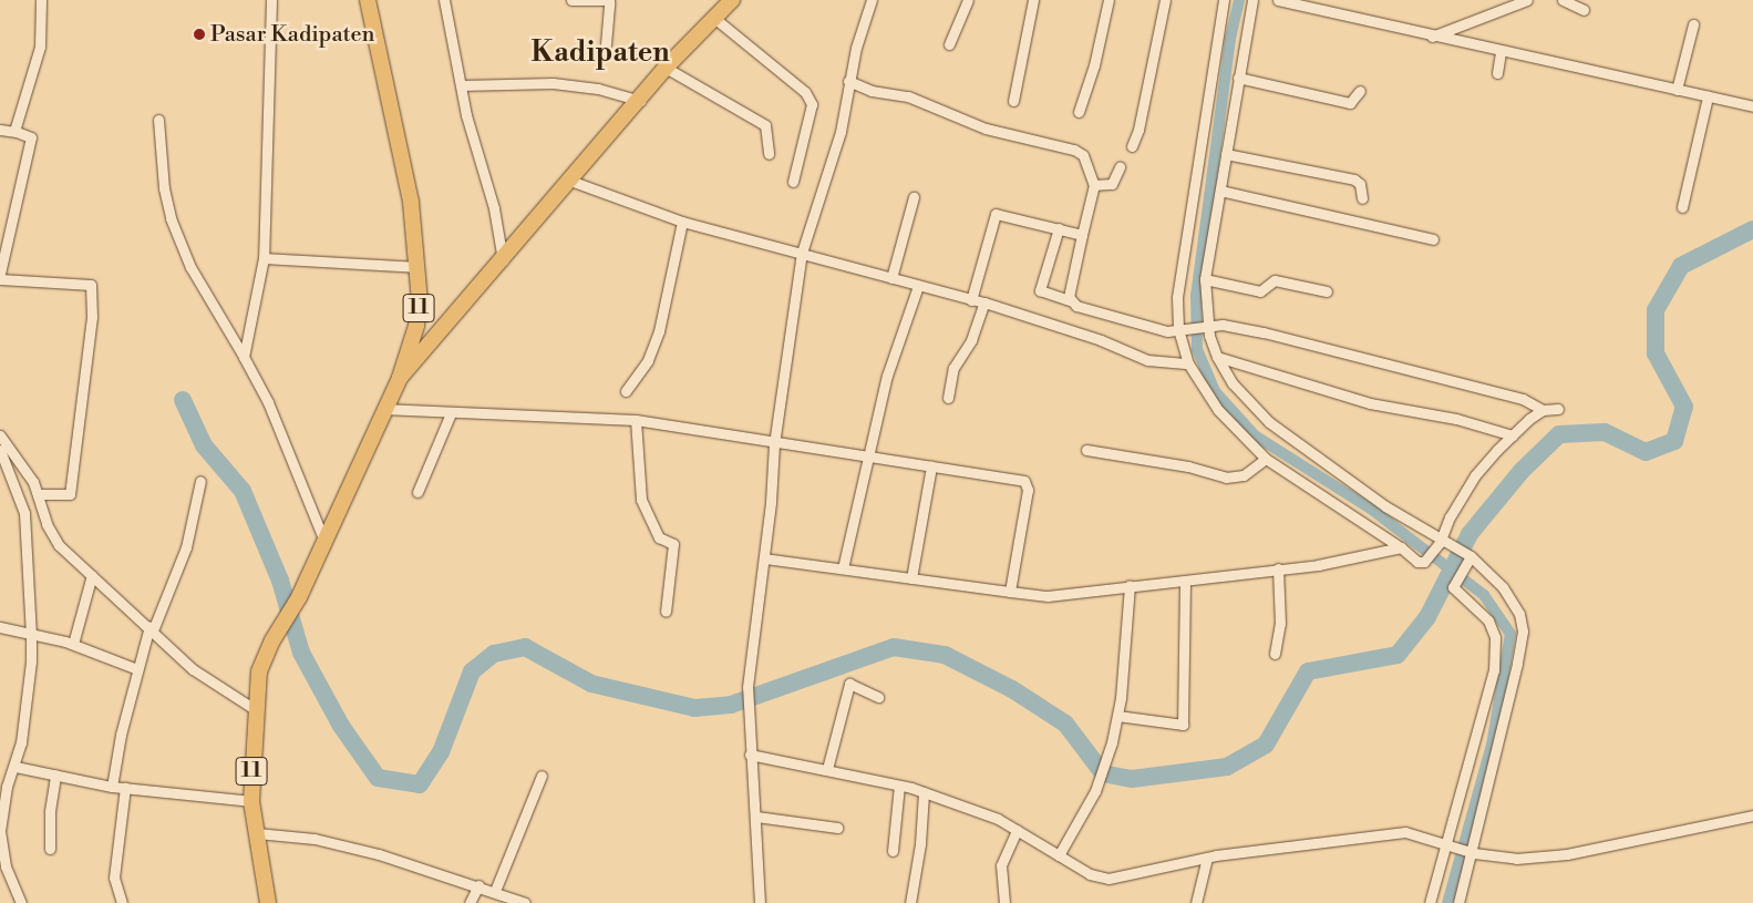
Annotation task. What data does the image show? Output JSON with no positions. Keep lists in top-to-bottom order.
{
  "streets": {
    "main road": ["11"]
  },
  "districts": ["Kadipaten"],
  "places": ["Pasar Kadipaten"]
}
